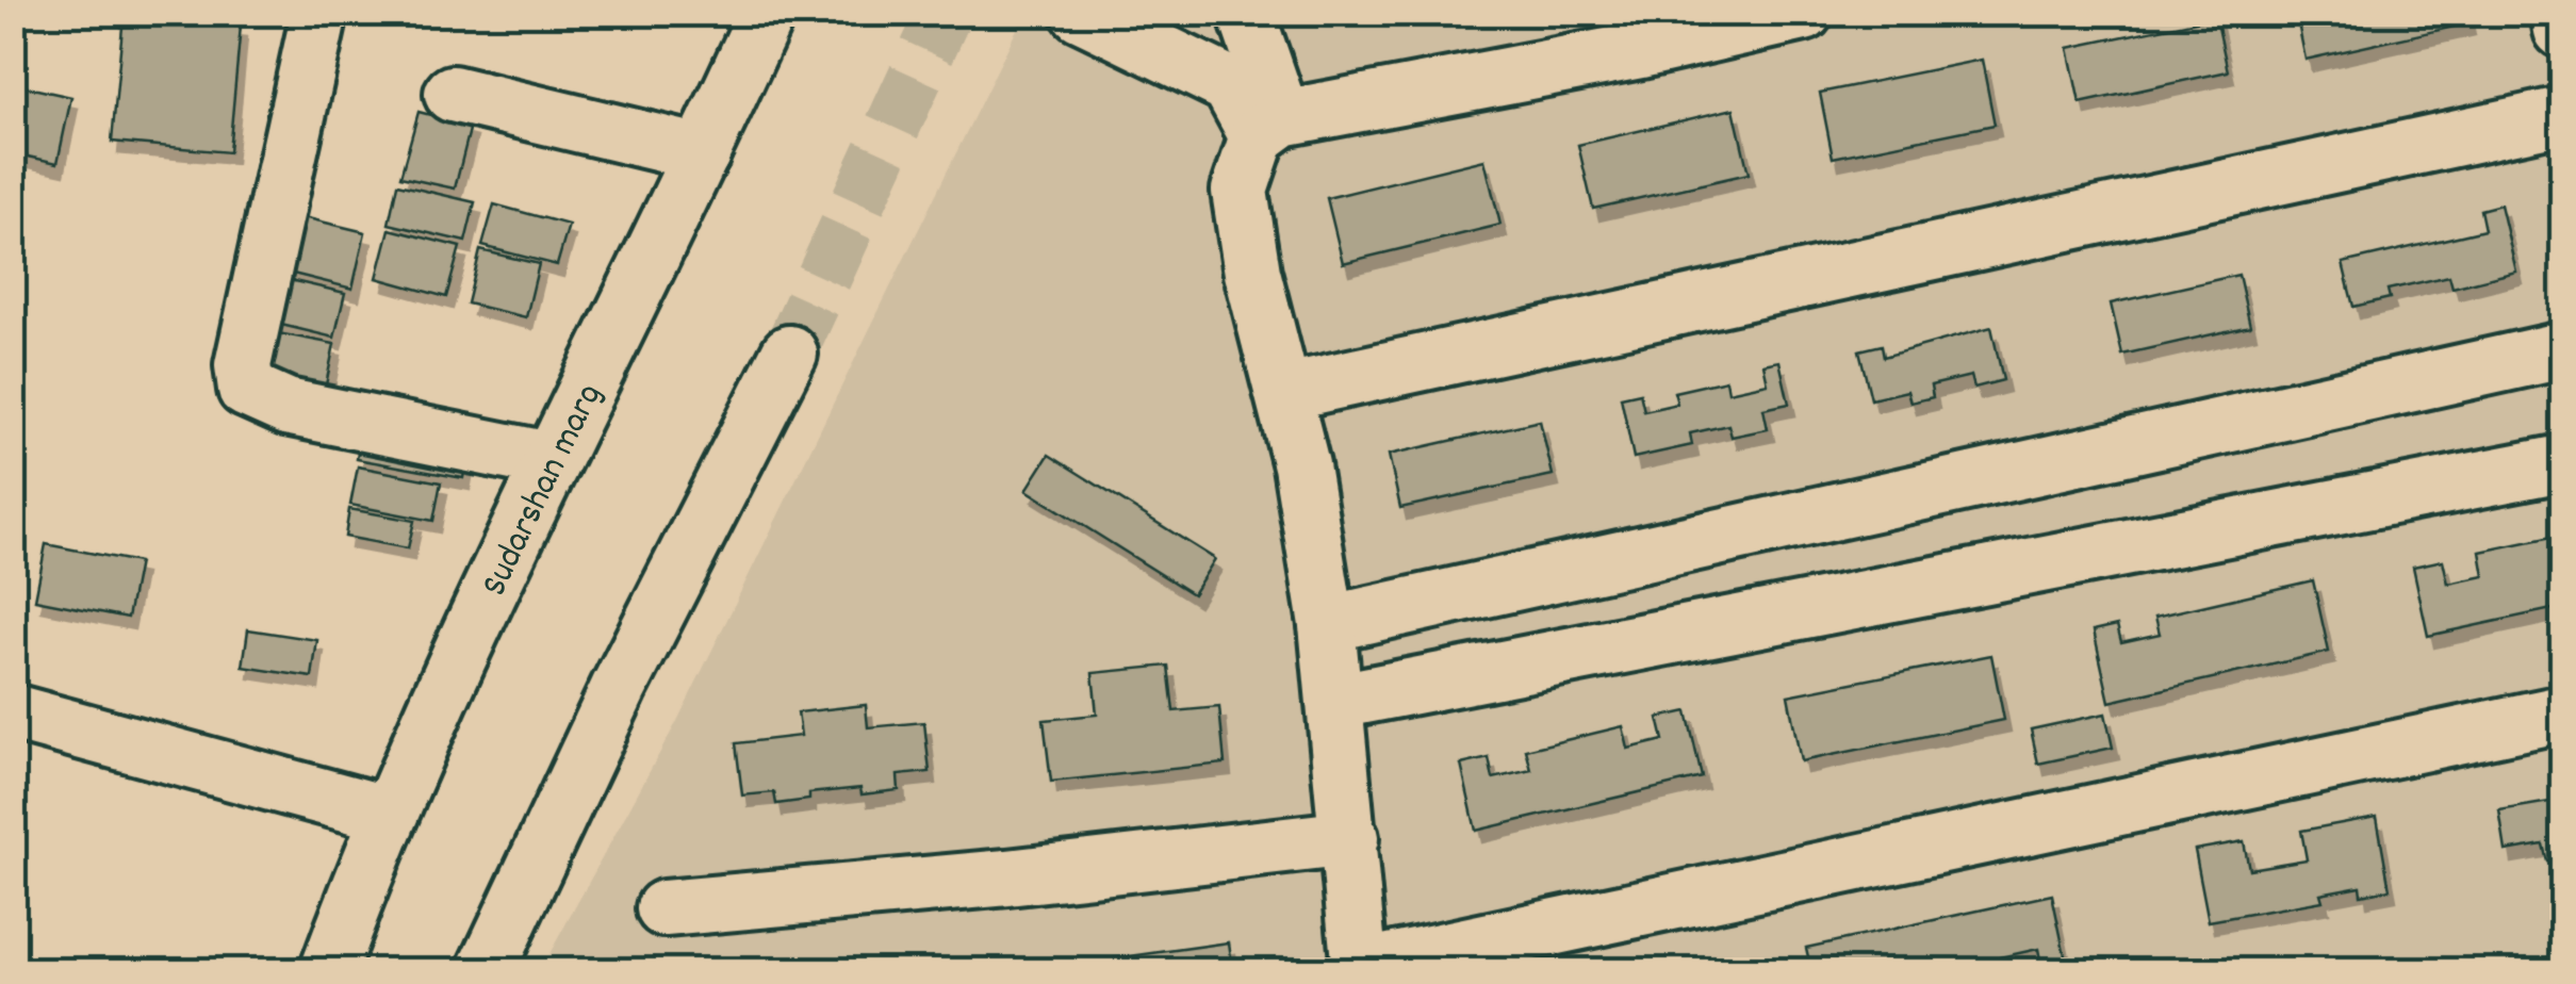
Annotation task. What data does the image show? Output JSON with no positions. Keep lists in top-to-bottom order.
{
  "streets": {
    "street": ["Sudarshan marg"]
  }
}
